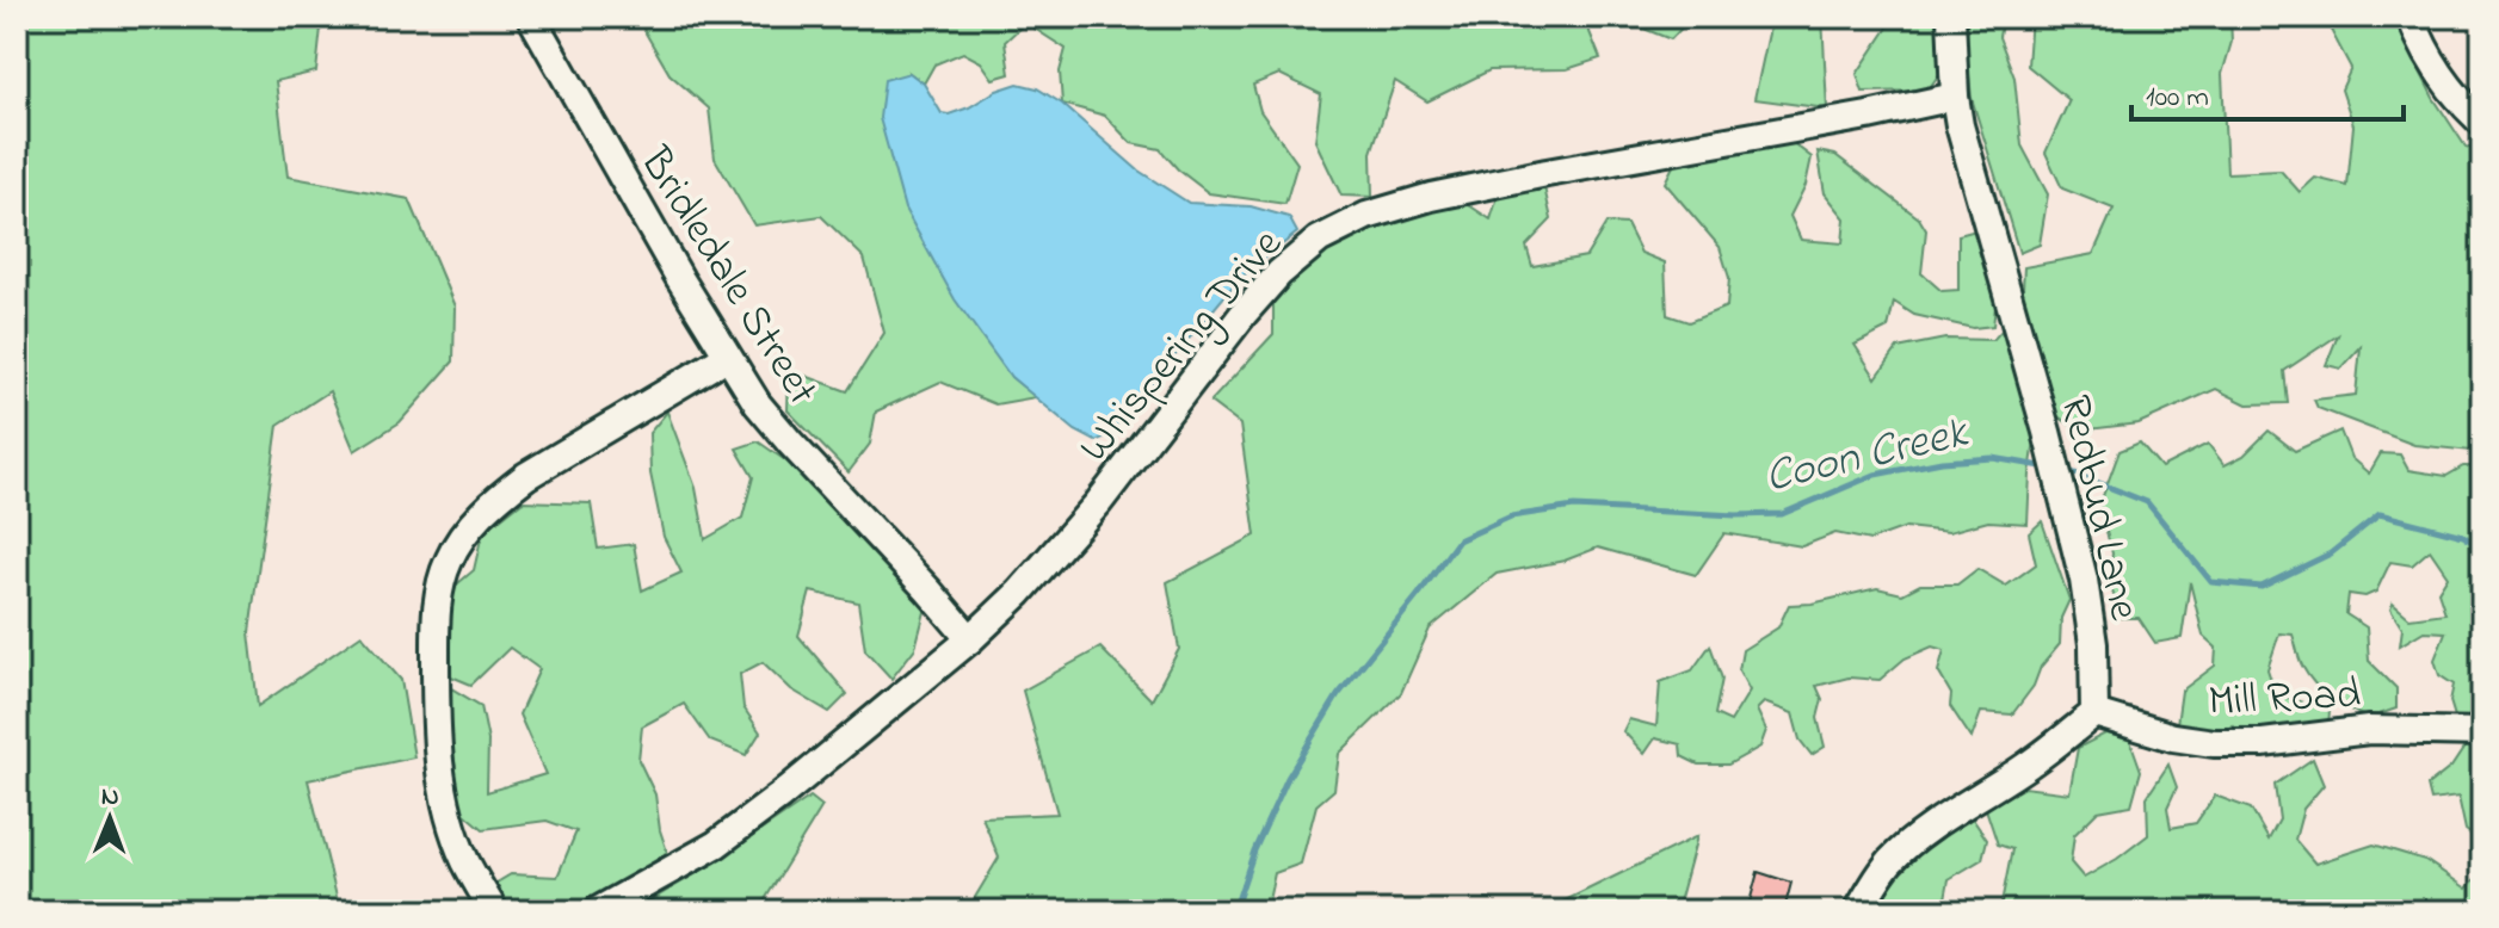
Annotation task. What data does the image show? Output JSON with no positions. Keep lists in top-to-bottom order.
{
  "streets": {
    "street": [
      "Bridledale Street",
      "Whispering Drive",
      "Redbud Lane",
      "Mill Road"
    ]
  },
  "crossings": [
    ["Bridledale Street", "Whispering Drive"],
    ["Whispering Drive", "Redbud Lane"],
    ["Redbud Lane", "Mill Road"]
  ],
  "water": ["Coon Creek"],
  "scale_bar": "100 m",
  "north": "top"
}
